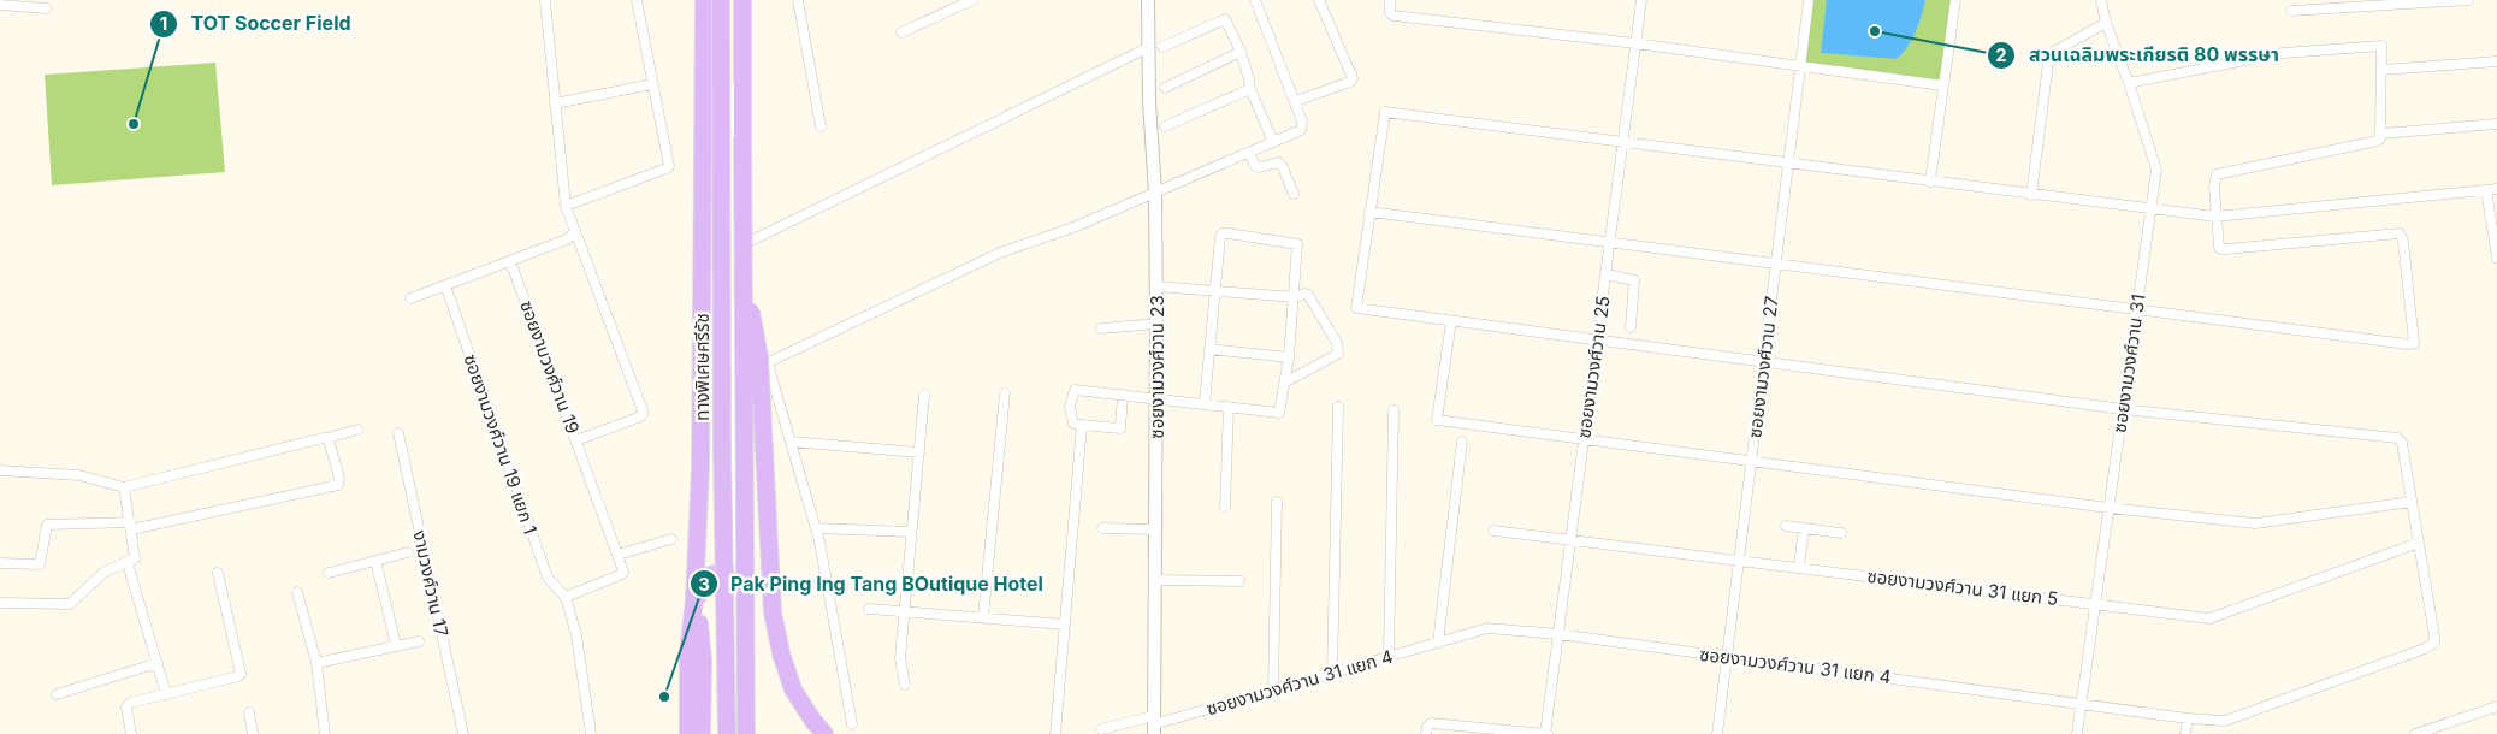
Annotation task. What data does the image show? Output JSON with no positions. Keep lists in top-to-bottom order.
{
  "streets": {
    "highway": ["ทางพิเศษศรีรัช"],
    "street": [
      "ซอยงามวงศ์วาน 31",
      "ซอยงามวงศ์วาน 19",
      "ซอยงามวงศ์วาน 23",
      "ซอยงามวงศ์วาน 25",
      "ซอยงามวงศ์วาน 27",
      "ซอยงามวงศ์วาน 19 แยก 1",
      "งามวงศ์วาน 17",
      "ซอยงามวงศ์วาน 31 แยก 5",
      "ซอยงามวงศ์วาน 31 แยก 4"
    ]
  },
  "crossings": [
    ["ซอยงามวงศ์วาน 31", "ซอยงามวงศ์วาน 31 แยก 5"],
    ["ซอยงามวงศ์วาน 31", "ซอยงามวงศ์วาน 31 แยก 4"],
    ["ซอยงามวงศ์วาน 19", "ซอยงามวงศ์วาน 19 แยก 1"],
    ["ซอยงามวงศ์วาน 23", "ซอยงามวงศ์วาน 31 แยก 4"],
    ["ซอยงามวงศ์วาน 25", "ซอยงามวงศ์วาน 31 แยก 5"],
    ["ซอยงามวงศ์วาน 25", "ซอยงามวงศ์วาน 31 แยก 4"],
    ["ซอยงามวงศ์วาน 27", "ซอยงามวงศ์วาน 31 แยก 5"],
    ["ซอยงามวงศ์วาน 27", "ซอยงามวงศ์วาน 31 แยก 4"],
    ["ซอยงามวงศ์วาน 31 แยก 5", "ซอยงามวงศ์วาน 31 แยก 4"]
  ],
  "places": ["สวนเฉลิมพระเกียรติ 80 พรรษา", "TOT Soccer Field", "Pak Ping Ing Tang BOutique Hotel"]
}
